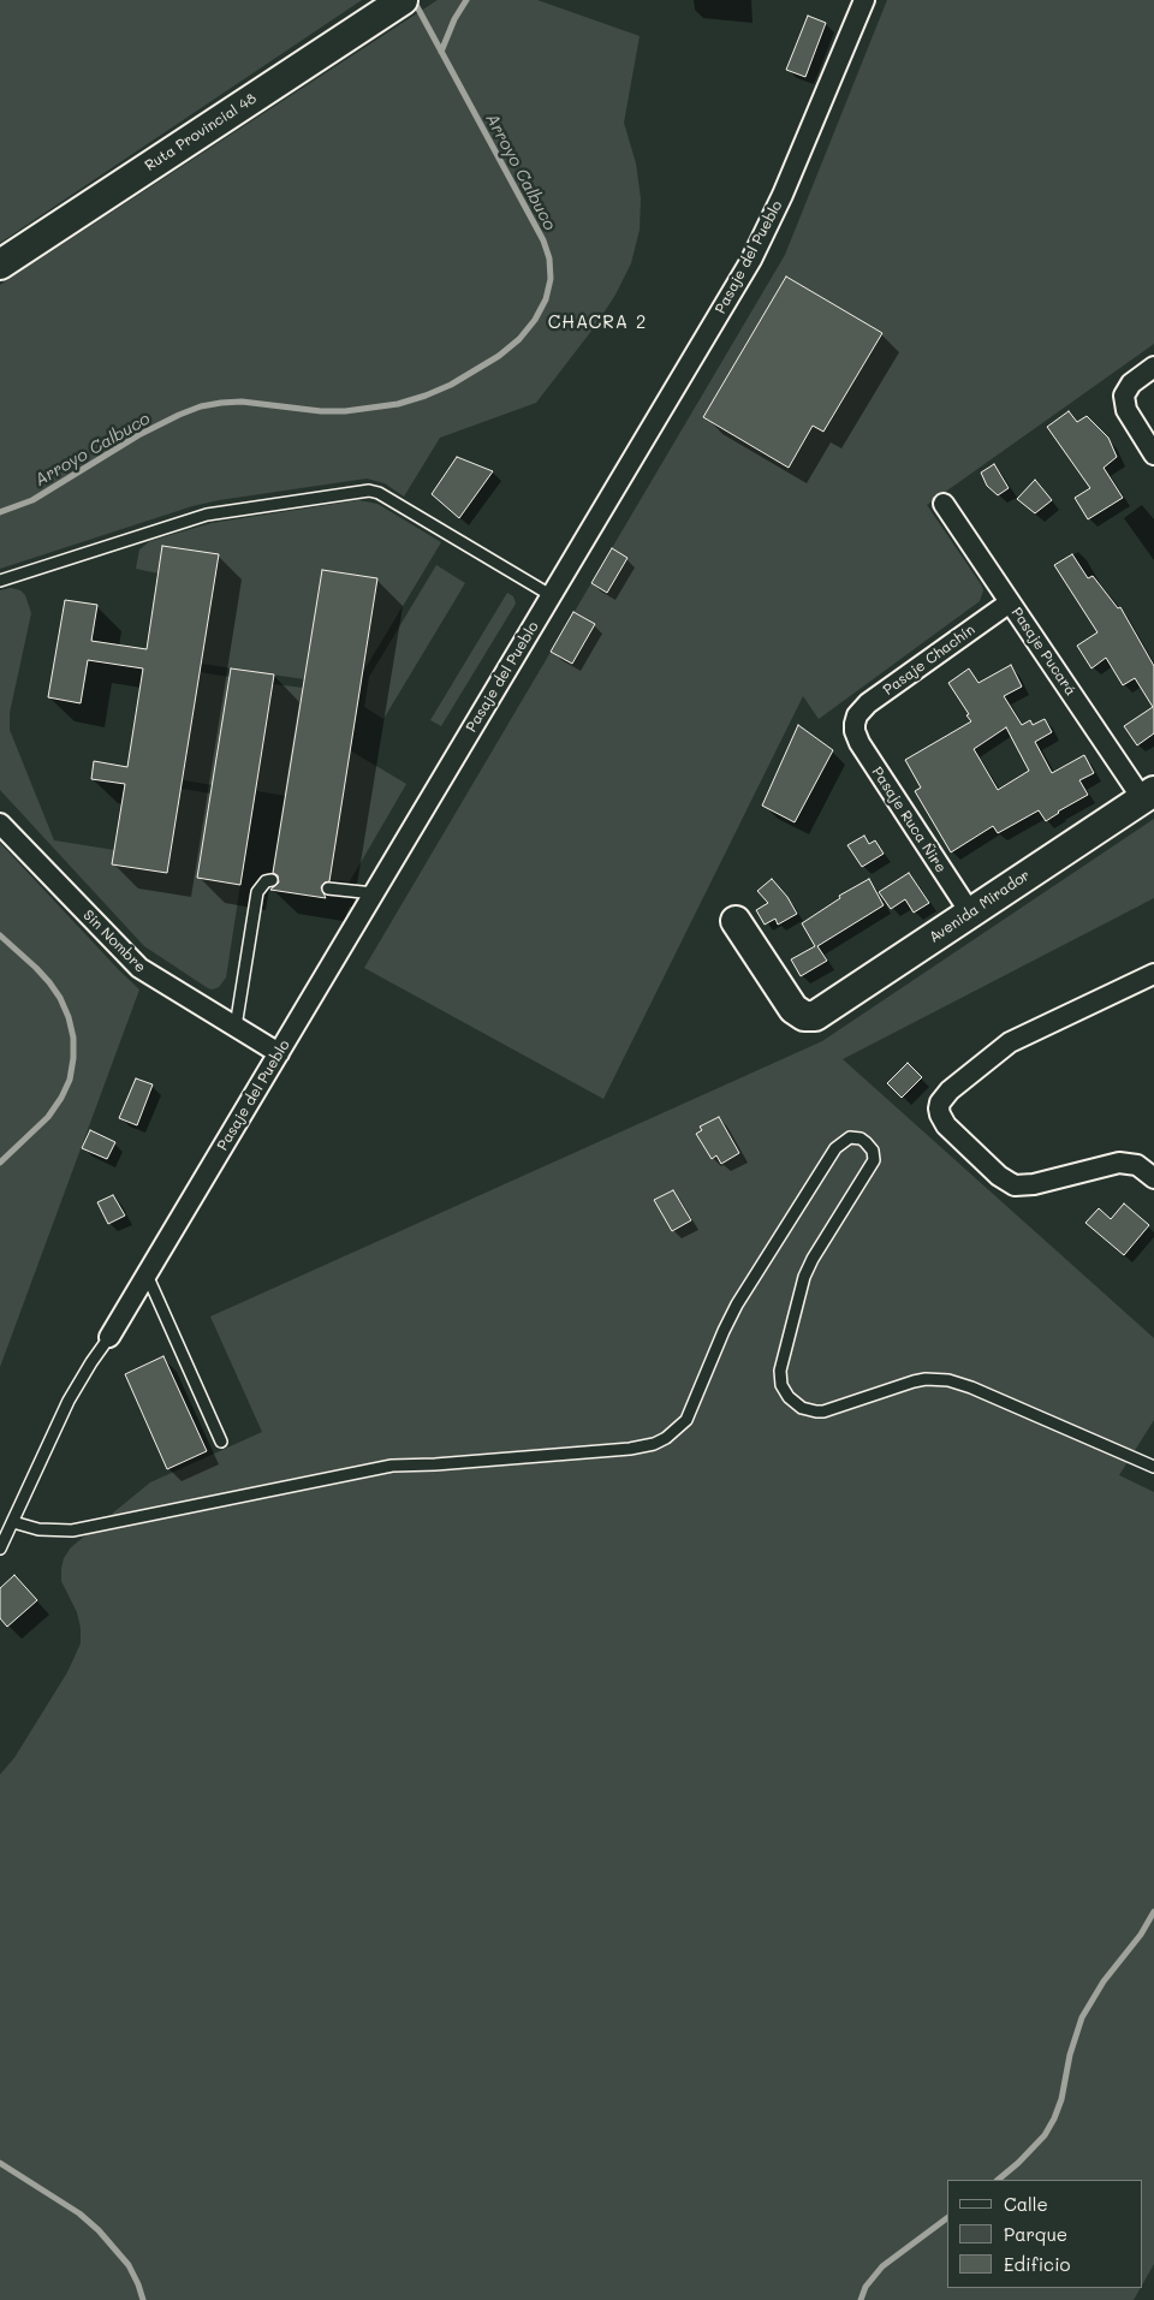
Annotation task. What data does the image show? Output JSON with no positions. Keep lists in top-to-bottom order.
{
  "streets": {
    "street": [
      "Ruta Provincial 48",
      "Pasaje del Pueblo",
      "Pasaje Pucará",
      "Pasaje Chachín",
      "Pasaje Ruca Ñire",
      "Avenida Mirador",
      "Sin Nombre"
    ]
  },
  "crossings": [
    ["Pasaje del Pueblo", "Sin Nombre"],
    ["Pasaje Pucará", "Pasaje Chachín"],
    ["Pasaje Pucará", "Avenida Mirador"],
    ["Pasaje Chachín", "Pasaje Ruca Ñire"],
    ["Pasaje Ruca Ñire", "Avenida Mirador"]
  ],
  "districts": ["CHACRA 2"],
  "water": ["Arroyo Calbuco"],
  "legend": ["Calle", "Parque", "Edificio"]
}
